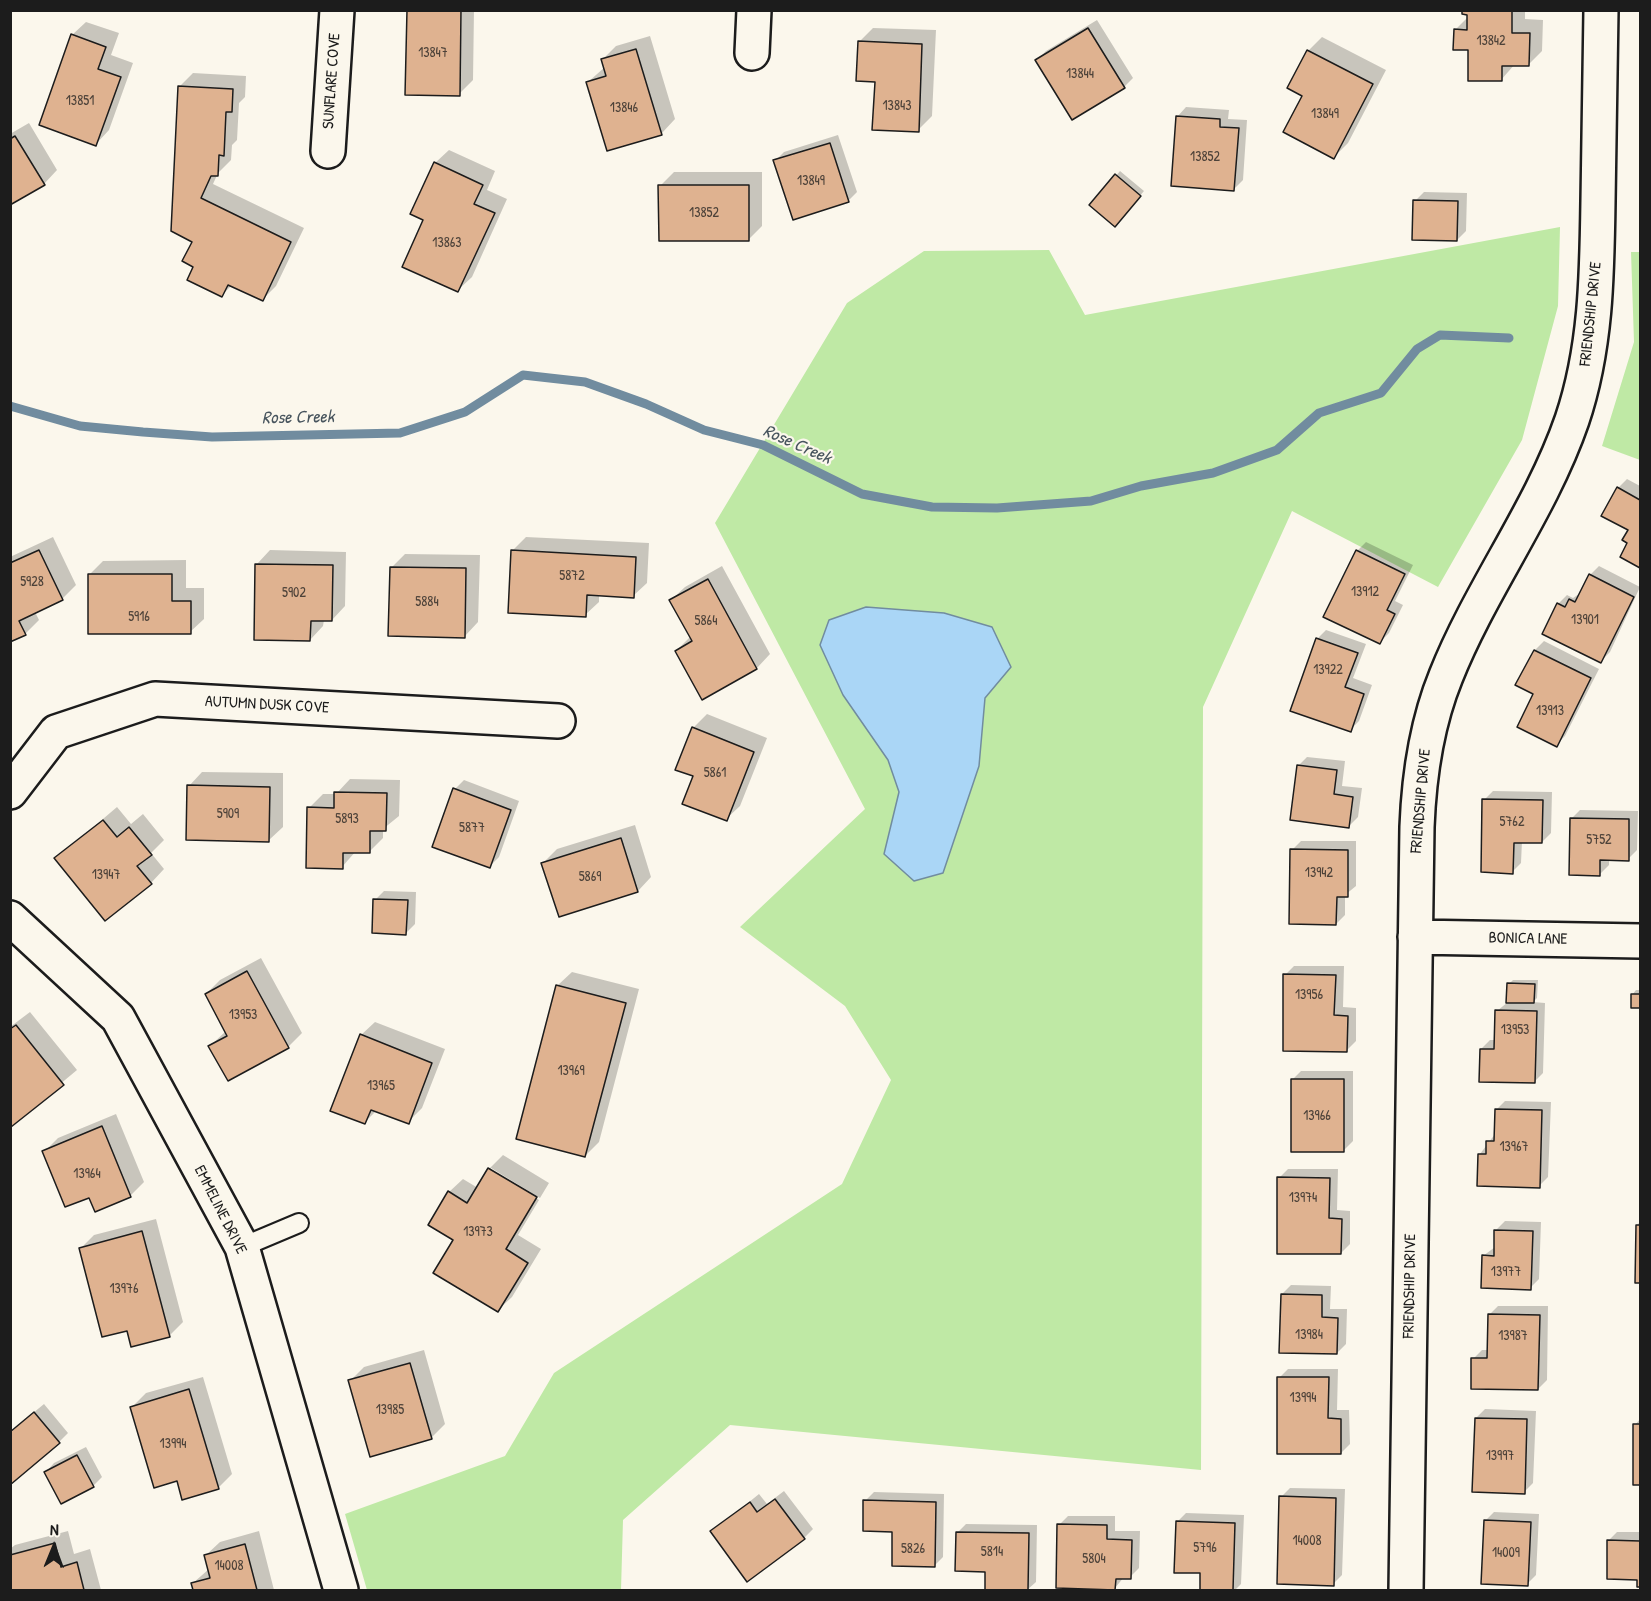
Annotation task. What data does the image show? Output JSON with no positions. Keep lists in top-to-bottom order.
{
  "streets": {
    "street": [
      "SUNFLARE COVE",
      "FRIENDSHIP DRIVE",
      "AUTUMN DUSK COVE",
      "BONICA LANE",
      "EMMELINE DRIVE"
    ]
  },
  "crossings": [
    ["FRIENDSHIP DRIVE", "BONICA LANE"]
  ],
  "water": ["Rose Creek"],
  "house_numbers": [
    "13842",
    "13847",
    "13844",
    "13851",
    "13843",
    "13846",
    "13849",
    "13852",
    "13849",
    "13852",
    "13863",
    "5872",
    "5928",
    "13912",
    "5902",
    "5884",
    "5916",
    "13901",
    "5864",
    "13922",
    "13913",
    "5861",
    "5909",
    "5893",
    "5762",
    "5877",
    "5752",
    "13942",
    "13947",
    "5869",
    "13956",
    "13953",
    "13953",
    "13969",
    "13965",
    "13966",
    "13967",
    "13964",
    "13974",
    "13973",
    "13977",
    "13976",
    "13984",
    "13987",
    "13994",
    "13985",
    "13994",
    "13997",
    "14008",
    "5796",
    "5826",
    "5814",
    "14009",
    "5804",
    "14008"
  ],
  "north": "top"
}
